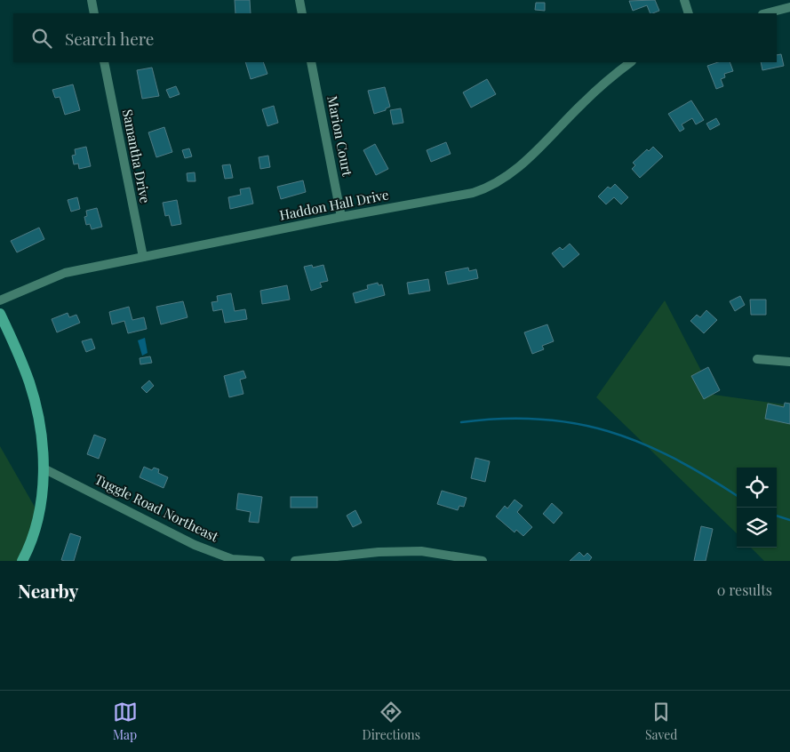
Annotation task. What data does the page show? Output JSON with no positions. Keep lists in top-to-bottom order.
{
  "streets": {
    "street": [
      "Marion Court",
      "Samantha Drive",
      "Haddon Hall Drive",
      "Tuggle Road Northeast"
    ]
  },
  "crossings": [
    ["Marion Court", "Haddon Hall Drive"],
    ["Samantha Drive", "Haddon Hall Drive"]
  ],
  "page": {
    "search": "Search here",
    "heading": ["Nearby", "0 results"],
    "nav": ["Map", "Directions", "Saved"]
  }
}
